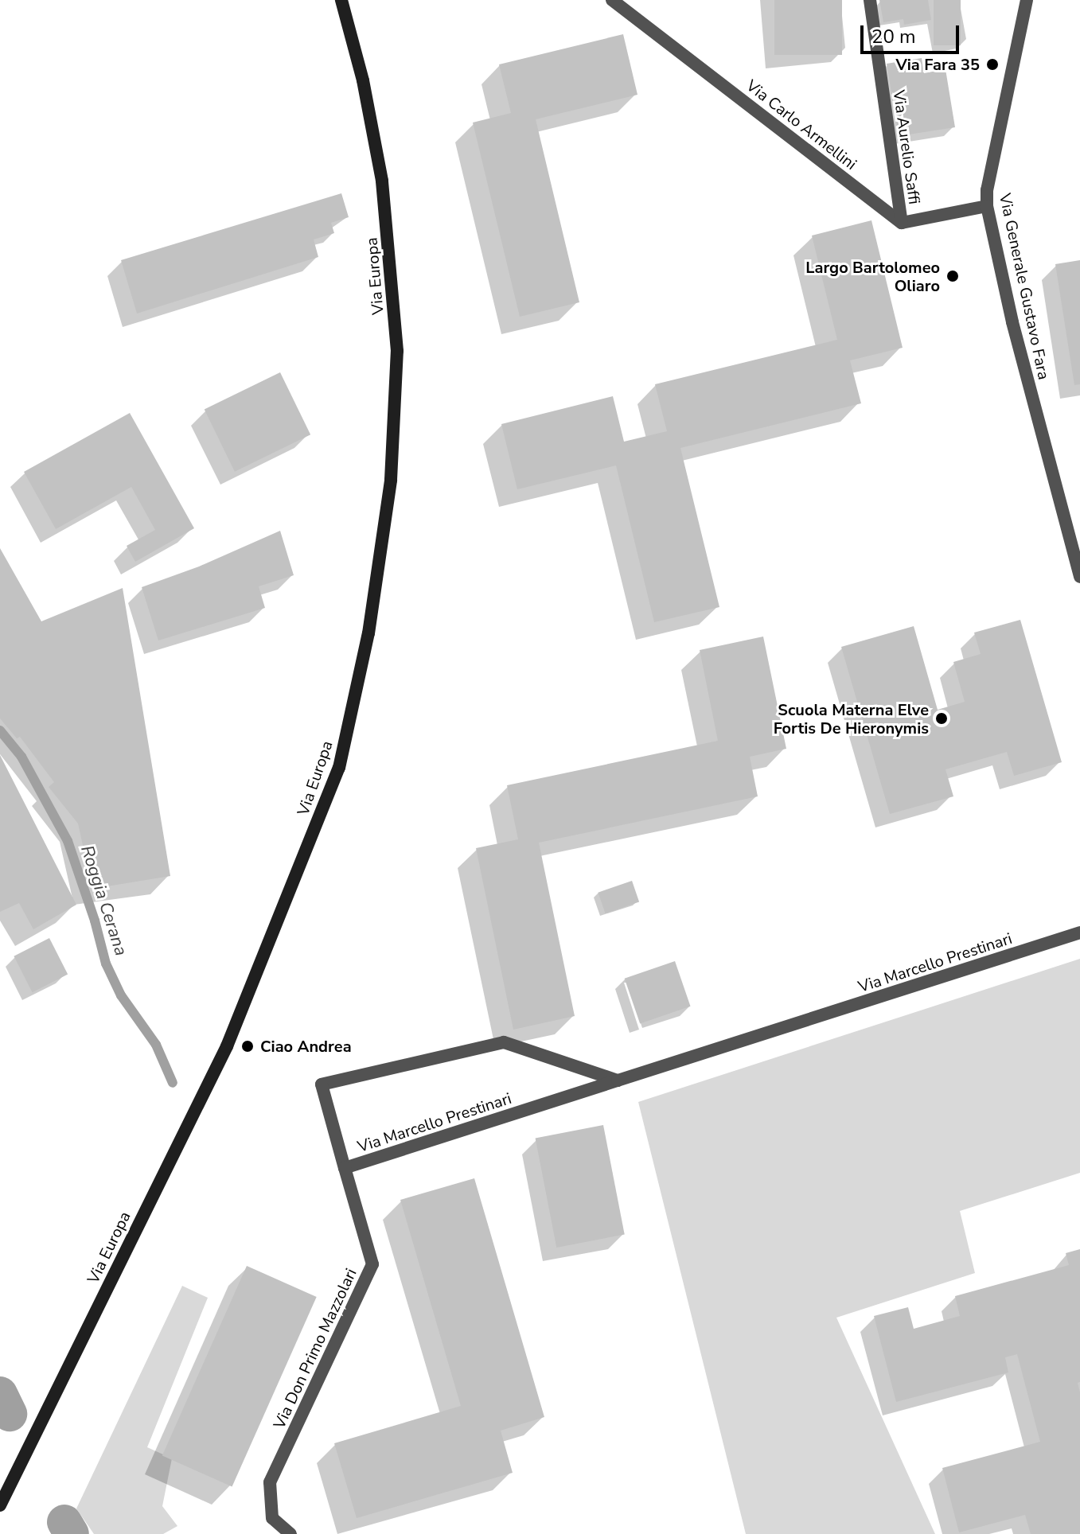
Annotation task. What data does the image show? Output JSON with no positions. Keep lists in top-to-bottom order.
{
  "streets": {
    "main road": ["Via Europa"],
    "street": [
      "Via Carlo Armellini",
      "Via Aurelio Saffi",
      "Via Generale Gustavo Fara",
      "Via Marcello Prestinari",
      "Via Don Primo Mazzolari"
    ]
  },
  "crossings": [
    ["Via Carlo Armellini", "Via Aurelio Saffi"],
    ["Via Marcello Prestinari", "Via Don Primo Mazzolari"]
  ],
  "water": ["Roggia Cerana"],
  "places": [
    "Via Fara 35",
    "Largo Bartolomeo Oliaro",
    "Scuola Materna Elve Fortis De Hieronymis",
    "Ciao Andrea"
  ],
  "scale_bar": "20 m"
}
